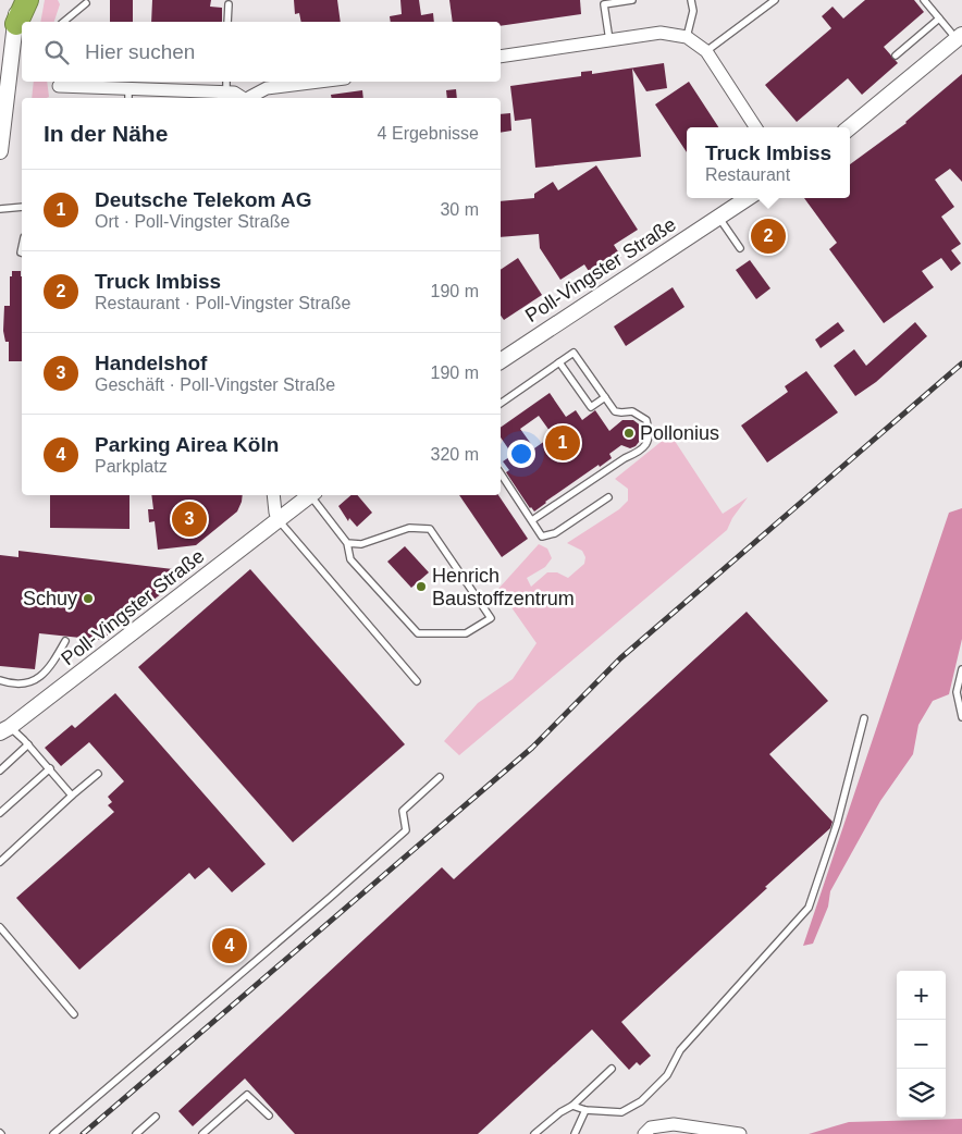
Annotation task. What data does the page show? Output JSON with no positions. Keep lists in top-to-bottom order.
{
  "streets": {
    "street": ["Poll-Vingster Straße"]
  },
  "places": ["Pollonius", "Henrich Baustoffzentrum", "Schuy"],
  "page": {
    "search": "Hier suchen",
    "heading": ["In der Nähe", "4 Ergebnisse"],
    "popup": ["Truck Imbiss", "Restaurant"],
    "list": [
      {
        "mark": "1",
        "name": "Deutsche Telekom AG",
        "note": "Ort · Poll-Vingster Straße",
        "value": "30 m"
      },
      {
        "mark": "2",
        "name": "Truck Imbiss",
        "note": "Restaurant · Poll-Vingster Straße",
        "value": "190 m"
      },
      {
        "mark": "3",
        "name": "Handelshof",
        "note": "Geschäft · Poll-Vingster Straße",
        "value": "190 m"
      },
      {
        "mark": "4",
        "name": "Parking Airea Köln",
        "note": "Parkplatz",
        "value": "320 m"
      }
    ],
    "pins": [
      "2",
      "1",
      "3",
      "4"
    ],
    "map_buttons": ["+", "−"]
  }
}
